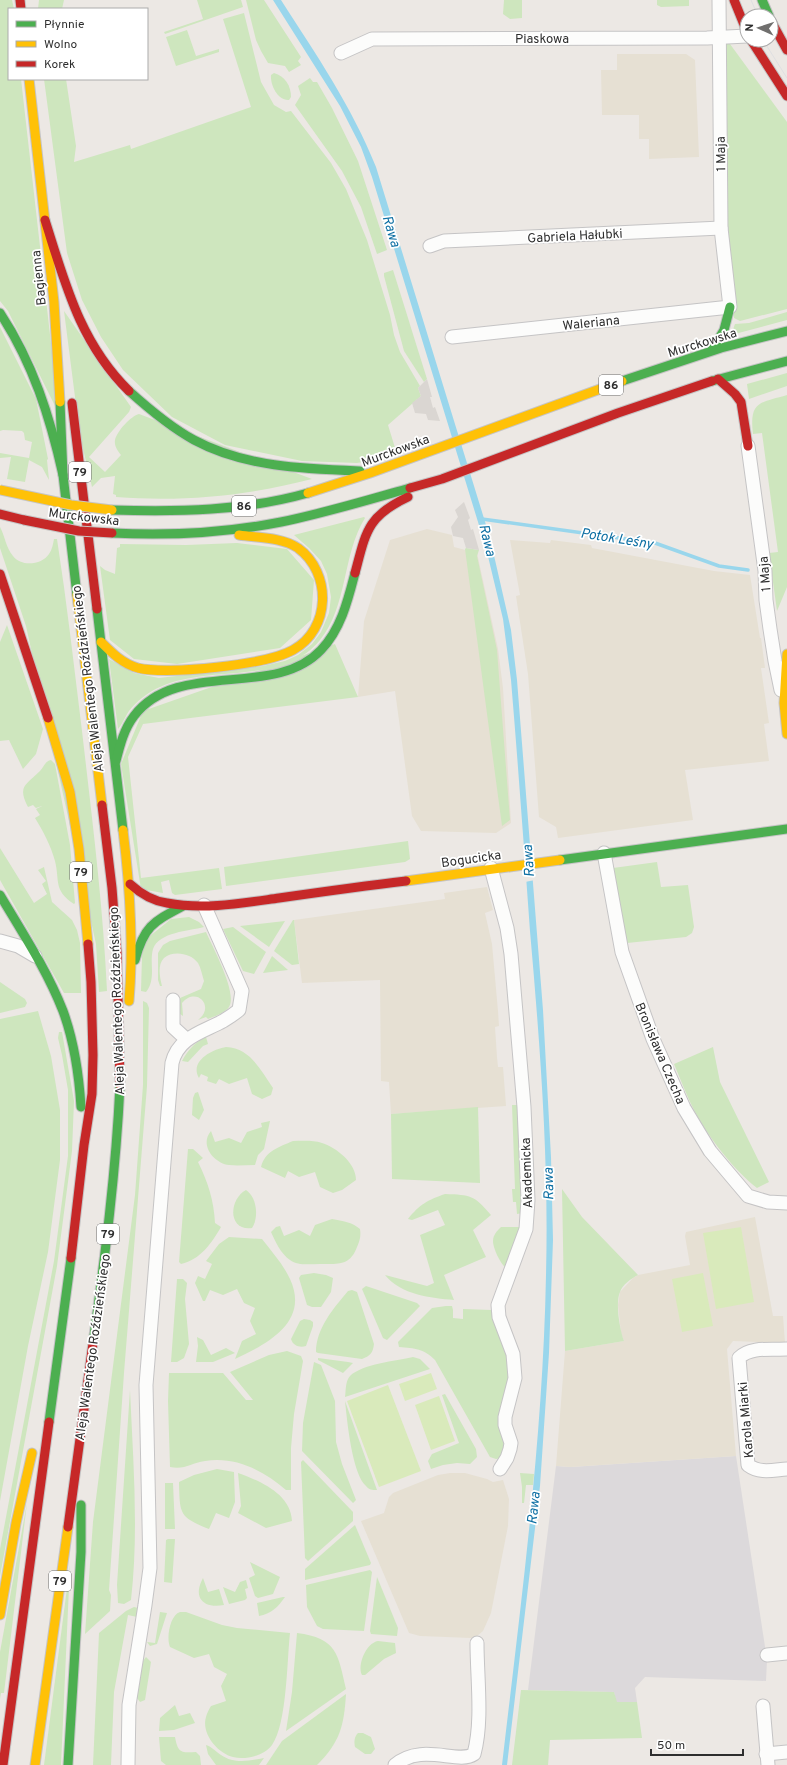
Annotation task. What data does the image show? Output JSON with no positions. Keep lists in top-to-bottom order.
{
  "streets": {
    "main road": [
      "1 Maja",
      "Bagienna",
      "Murckowska",
      "86",
      "79",
      "Aleja Walentego Roździeńskiego",
      "Bogucicka"
    ],
    "street": [
      "Piaskowa",
      "Gabriela Hałubki",
      "Waleriana",
      "Bronisława Czecha",
      "Akademicka",
      "Karola Miarki"
    ]
  },
  "crossings": [
    ["Piaskowa", "1 Maja"],
    ["1 Maja", "Gabriela Hałubki"],
    ["1 Maja", "Waleriana"],
    ["Bagienna", "Aleja Walentego Roździeńskiego"],
    ["Murckowska", "86"],
    ["79", "Aleja Walentego Roździeńskiego"],
    ["79", "Bogucicka"],
    ["Bogucicka", "Bronisława Czecha"],
    ["Bogucicka", "Akademicka"]
  ],
  "water": ["Rawa", "Potok Leśny"],
  "legend": ["Płynnie", "Wolno", "Korek"],
  "scale_bar": "50 m",
  "north": "left"
}
